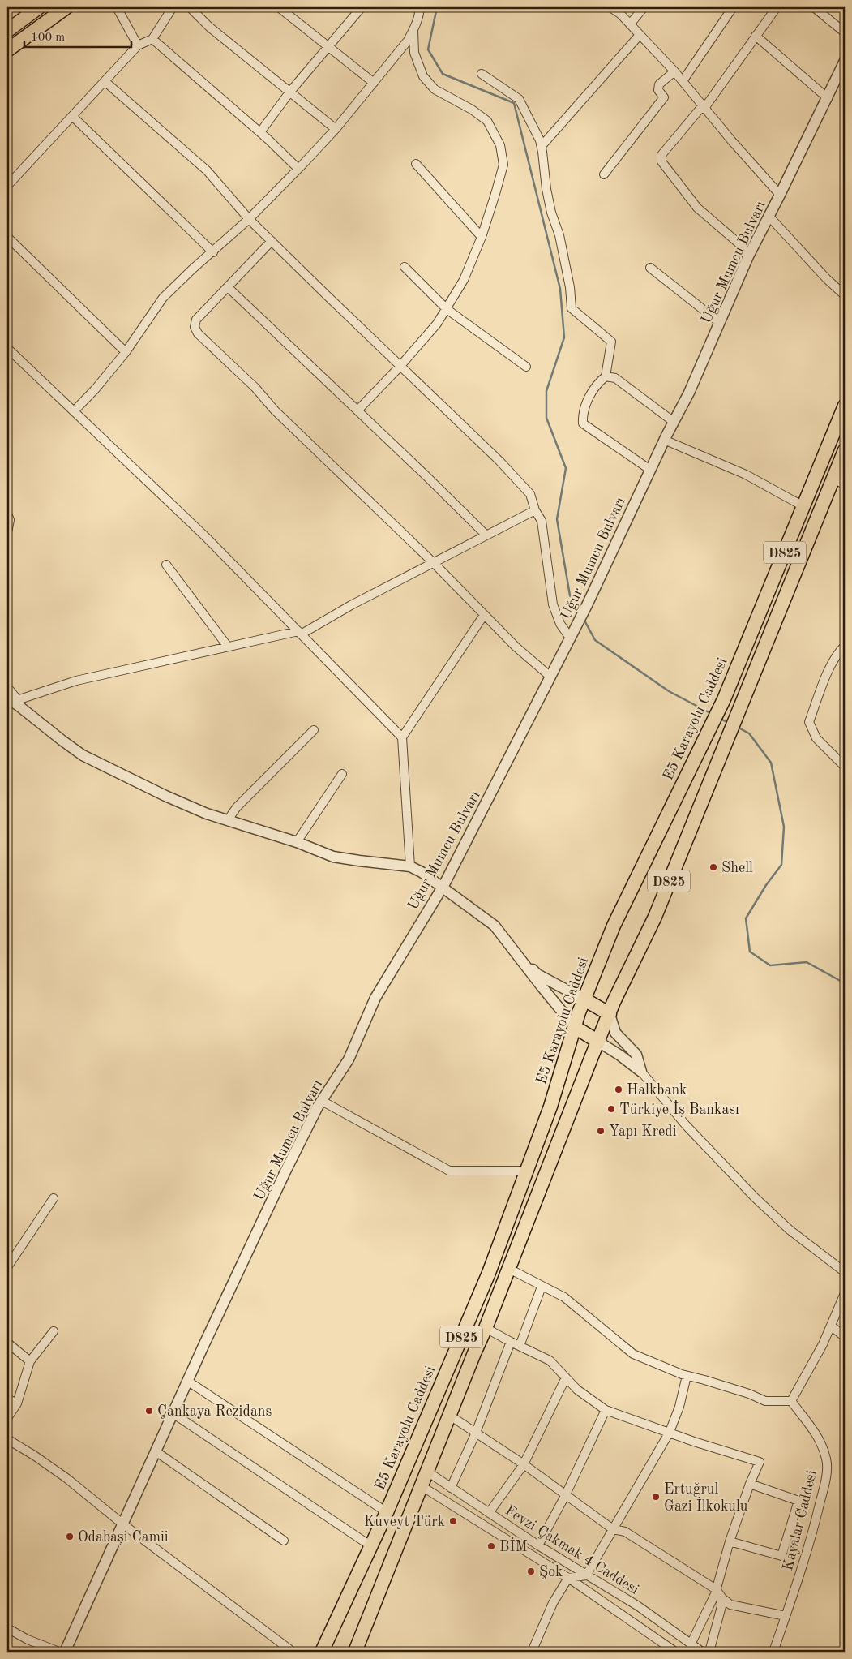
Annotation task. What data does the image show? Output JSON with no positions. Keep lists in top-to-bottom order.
{
  "streets": {
    "highway": ["D825", "E5 Karayolu Caddesi"],
    "street": ["Uğur Mumcu Bulvarı", "Kayalar Caddesi", "Fevzi Çakmak 4 Caddesi"]
  },
  "crossings": [
    ["D825", "Fevzi Çakmak 4 Caddesi"]
  ],
  "places": [
    "Shell",
    "Halkbank",
    "Türkiye İş Bankası",
    "Yapı Kredi",
    "Çankaya Rezidans",
    "Ertuğrul Gazi İlkokulu",
    "Kuveyt Türk",
    "Odabaşı Camii",
    "BİM",
    "Şok"
  ],
  "scale_bar": "100 m"
}
